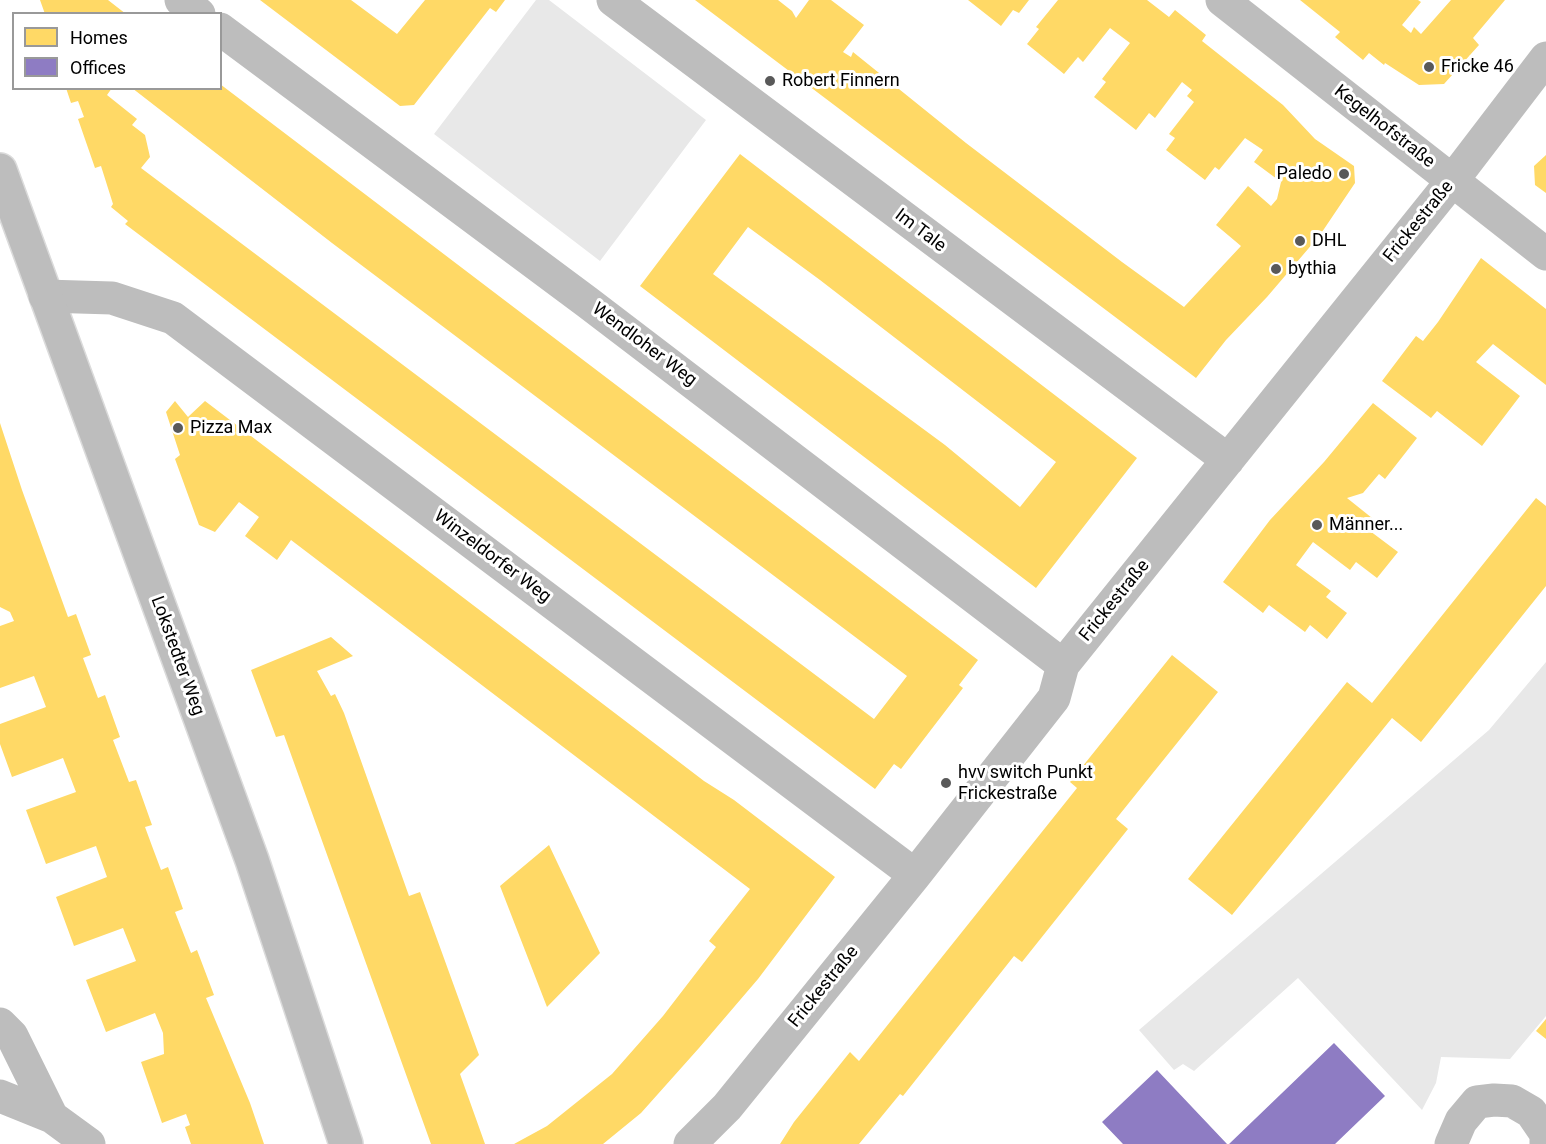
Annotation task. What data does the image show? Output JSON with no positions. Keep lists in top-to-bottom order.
{
  "streets": {
    "street": [
      "Kegelhofstraße",
      "Frickestraße",
      "Im Tale",
      "Wendloher Weg",
      "Winzeldorfer Weg",
      "Lokstedter Weg"
    ]
  },
  "crossings": [
    ["Kegelhofstraße", "Frickestraße"],
    ["Frickestraße", "Im Tale"],
    ["Frickestraße", "Wendloher Weg"],
    ["Frickestraße", "Winzeldorfer Weg"],
    ["Winzeldorfer Weg", "Lokstedter Weg"]
  ],
  "places": [
    "Fricke 46",
    "Robert Finnern",
    "Paledo",
    "DHL",
    "bythia",
    "Pizza Max",
    "Männer...",
    "hvv switch Punkt Frickestraße"
  ],
  "legend": ["Homes", "Offices"]
}
